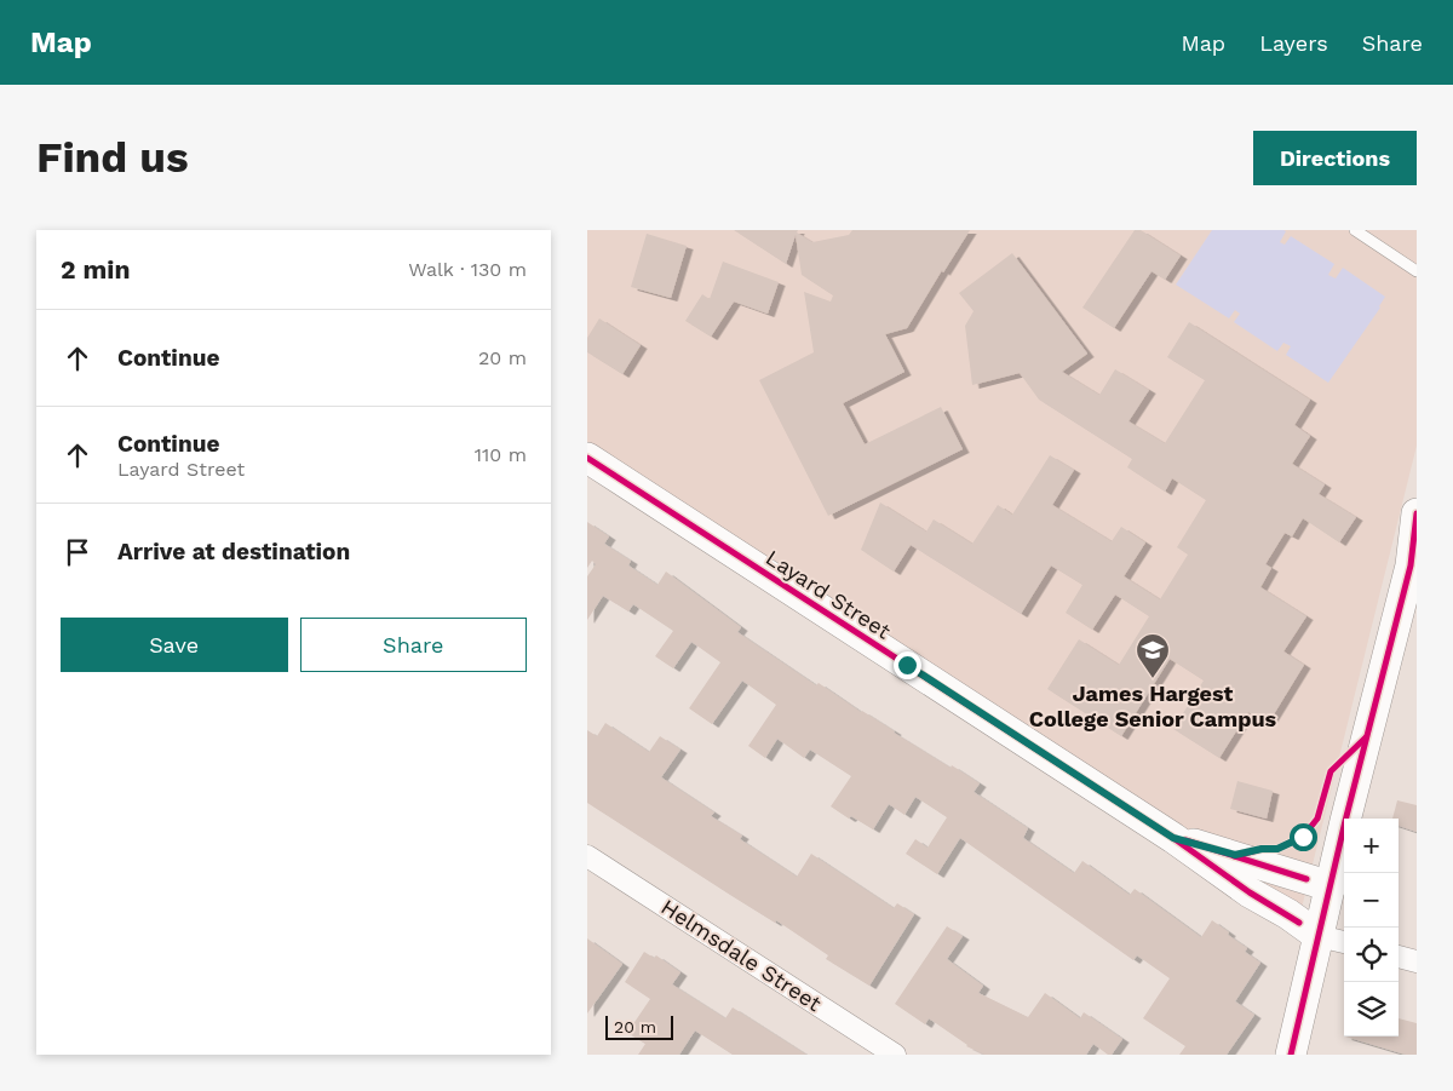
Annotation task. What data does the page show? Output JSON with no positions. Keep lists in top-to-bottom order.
{
  "streets": {
    "street": ["Layard Street", "Helmsdale Street"]
  },
  "places": {
    "school or university": ["James Hargest College Senior Campus"]
  },
  "scale_bar": "20 m",
  "page": {
    "header": "Map",
    "nav": ["Map", "Layers", "Share"],
    "buttons": [
      "Directions",
      ["Save", "Share"]
    ],
    "title": "Find us",
    "heading": ["2 min", "Walk · 130 m"],
    "list": [
      ["Continue", "20 m"],
      ["Continue", "Layard Street", "110 m"],
      "Arrive at destination"
    ],
    "map_buttons": ["+", "−"],
    "scale": "20 m"
  }
}
